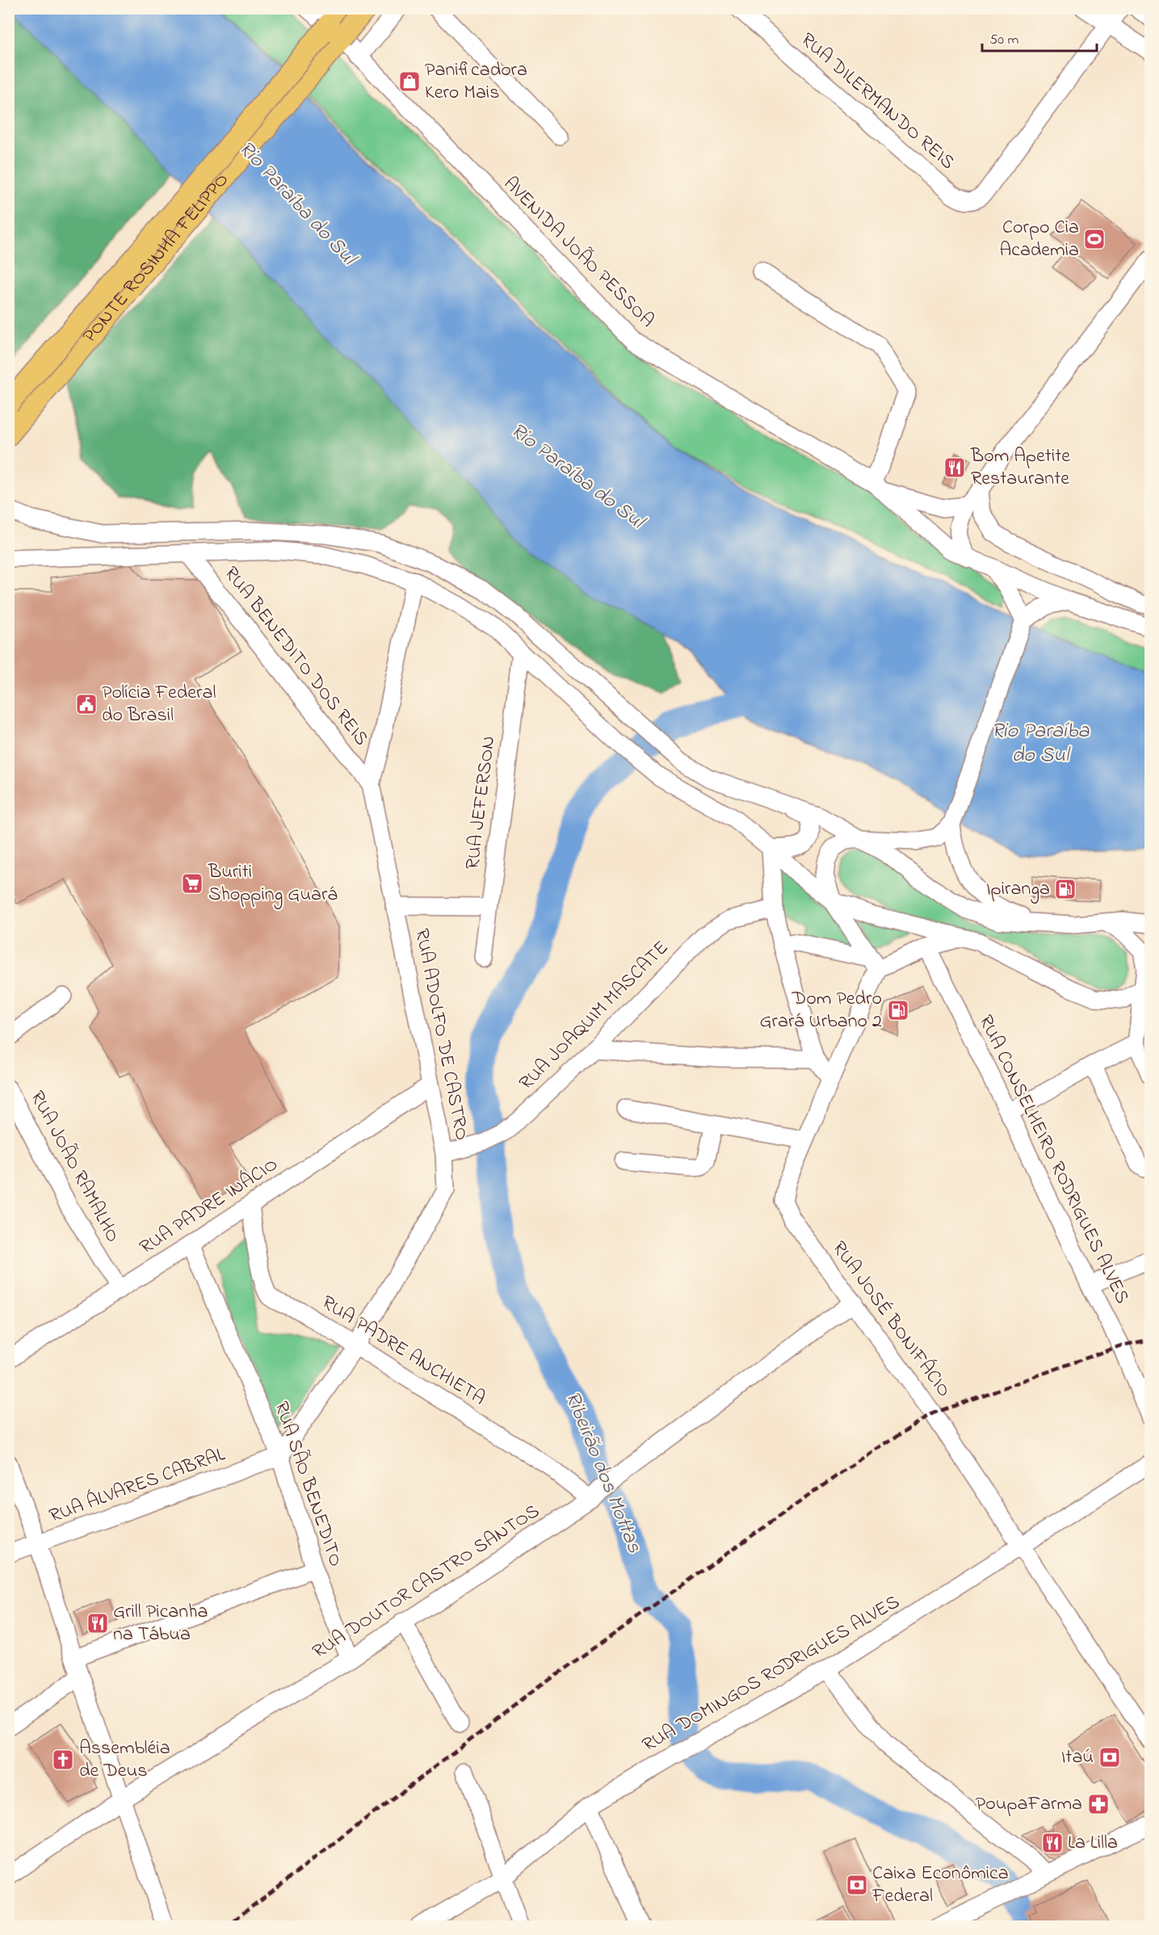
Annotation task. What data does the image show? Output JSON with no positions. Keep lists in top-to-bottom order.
{
  "streets": {
    "main road": ["PONTE ROSINHA FELIPPO"],
    "street": [
      "RUA DILERMANDO REIS",
      "AVENIDA JOÃO PESSOA",
      "RUA BENEDITO DOS REIS",
      "RUA JEFERSON",
      "RUA JOAQUIM MASCATE",
      "RUA ADOLFO DE CASTRO",
      "RUA CONSELHEIRO RODRIGUES ALVES",
      "RUA JOÃO RAMALHO",
      "RUA PADRE INÁCIO",
      "RUA JOSÉ BONIFÁCIO",
      "RUA PADRE ANCHIETA",
      "RUA SÃO BENEDITO",
      "RUA ÁLVARES CABRAL",
      "RUA DOUTOR CASTRO SANTOS",
      "RUA DOMINGOS RODRIGUES ALVES"
    ]
  },
  "crossings": [
    ["RUA BENEDITO DOS REIS", "RUA ADOLFO DE CASTRO"],
    ["RUA JOAQUIM MASCATE", "RUA ADOLFO DE CASTRO"],
    ["RUA ADOLFO DE CASTRO", "RUA PADRE INÁCIO"],
    ["RUA ADOLFO DE CASTRO", "RUA PADRE ANCHIETA"],
    ["RUA ADOLFO DE CASTRO", "RUA SÃO BENEDITO"],
    ["RUA ADOLFO DE CASTRO", "RUA ÁLVARES CABRAL"],
    ["RUA JOÃO RAMALHO", "RUA PADRE INÁCIO"],
    ["RUA PADRE INÁCIO", "RUA PADRE ANCHIETA"],
    ["RUA PADRE INÁCIO", "RUA SÃO BENEDITO"],
    ["RUA JOSÉ BONIFÁCIO", "RUA DOUTOR CASTRO SANTOS"],
    ["RUA JOSÉ BONIFÁCIO", "RUA DOMINGOS RODRIGUES ALVES"],
    ["RUA PADRE ANCHIETA", "RUA DOUTOR CASTRO SANTOS"],
    ["RUA SÃO BENEDITO", "RUA ÁLVARES CABRAL"],
    ["RUA SÃO BENEDITO", "RUA DOUTOR CASTRO SANTOS"]
  ],
  "water": ["Rio Paraíba do Sul", "Ribeirão dos Mottas"],
  "places": {
    "shop": ["Panificadora Kero Mais"],
    "sports": ["Corpo Cia Academia"],
    "restaurant": ["Bom Apetite Restaurante", "Grill Picanha na Tábua", "La Lilla"],
    "public building": ["Polícia Federal do Brasil"],
    "supermarket": ["Buriti Shopping Guará"],
    "fuel station": ["Ipiranga", "Dom Pedro Grará Urbano 2"],
    "bank": ["Itaú", "Caixa Econômica Federal"],
    "church": ["Assembléia de Deus"],
    "pharmacy": ["PoupaFarma"]
  },
  "scale_bar": "50 m"
}
